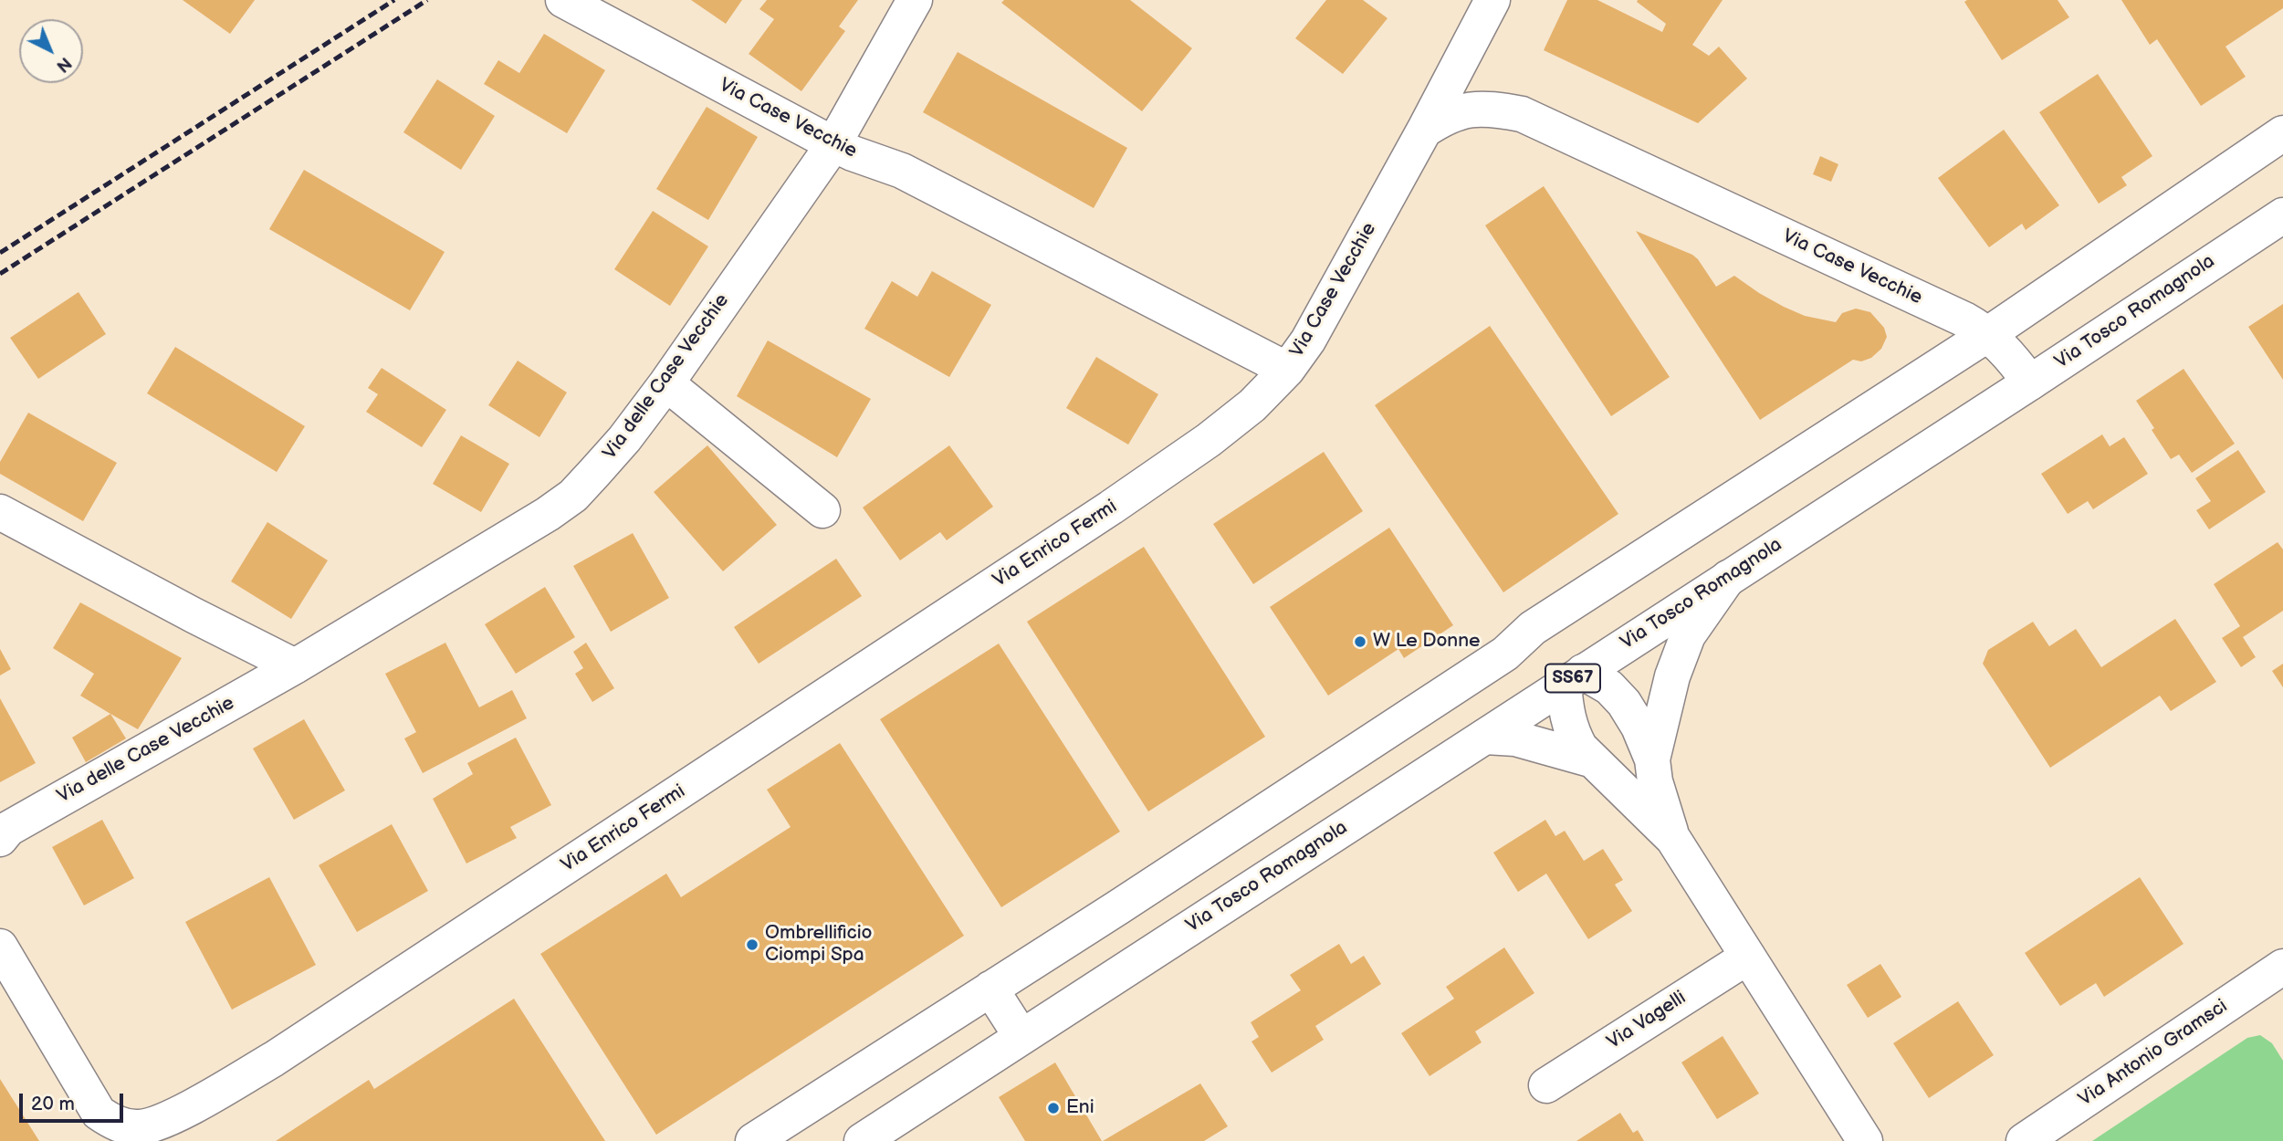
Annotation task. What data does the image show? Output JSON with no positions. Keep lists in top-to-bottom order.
{
  "streets": {
    "street": [
      "Via Case Vecchie",
      "Via Tosco Romagnola",
      "Via delle Case Vecchie",
      "Via Enrico Fermi",
      "SS67",
      "Via Vagelli",
      "Via Antonio Gramsci"
    ]
  },
  "crossings": [
    ["Via Case Vecchie", "Via Tosco Romagnola"],
    ["Via Case Vecchie", "Via delle Case Vecchie"],
    ["Via Case Vecchie", "Via Enrico Fermi"]
  ],
  "places": ["W Le Donne", "Ombrellificio Ciompi Spa", "Eni"],
  "scale_bar": "20 m",
  "north": "bottom right"
}
